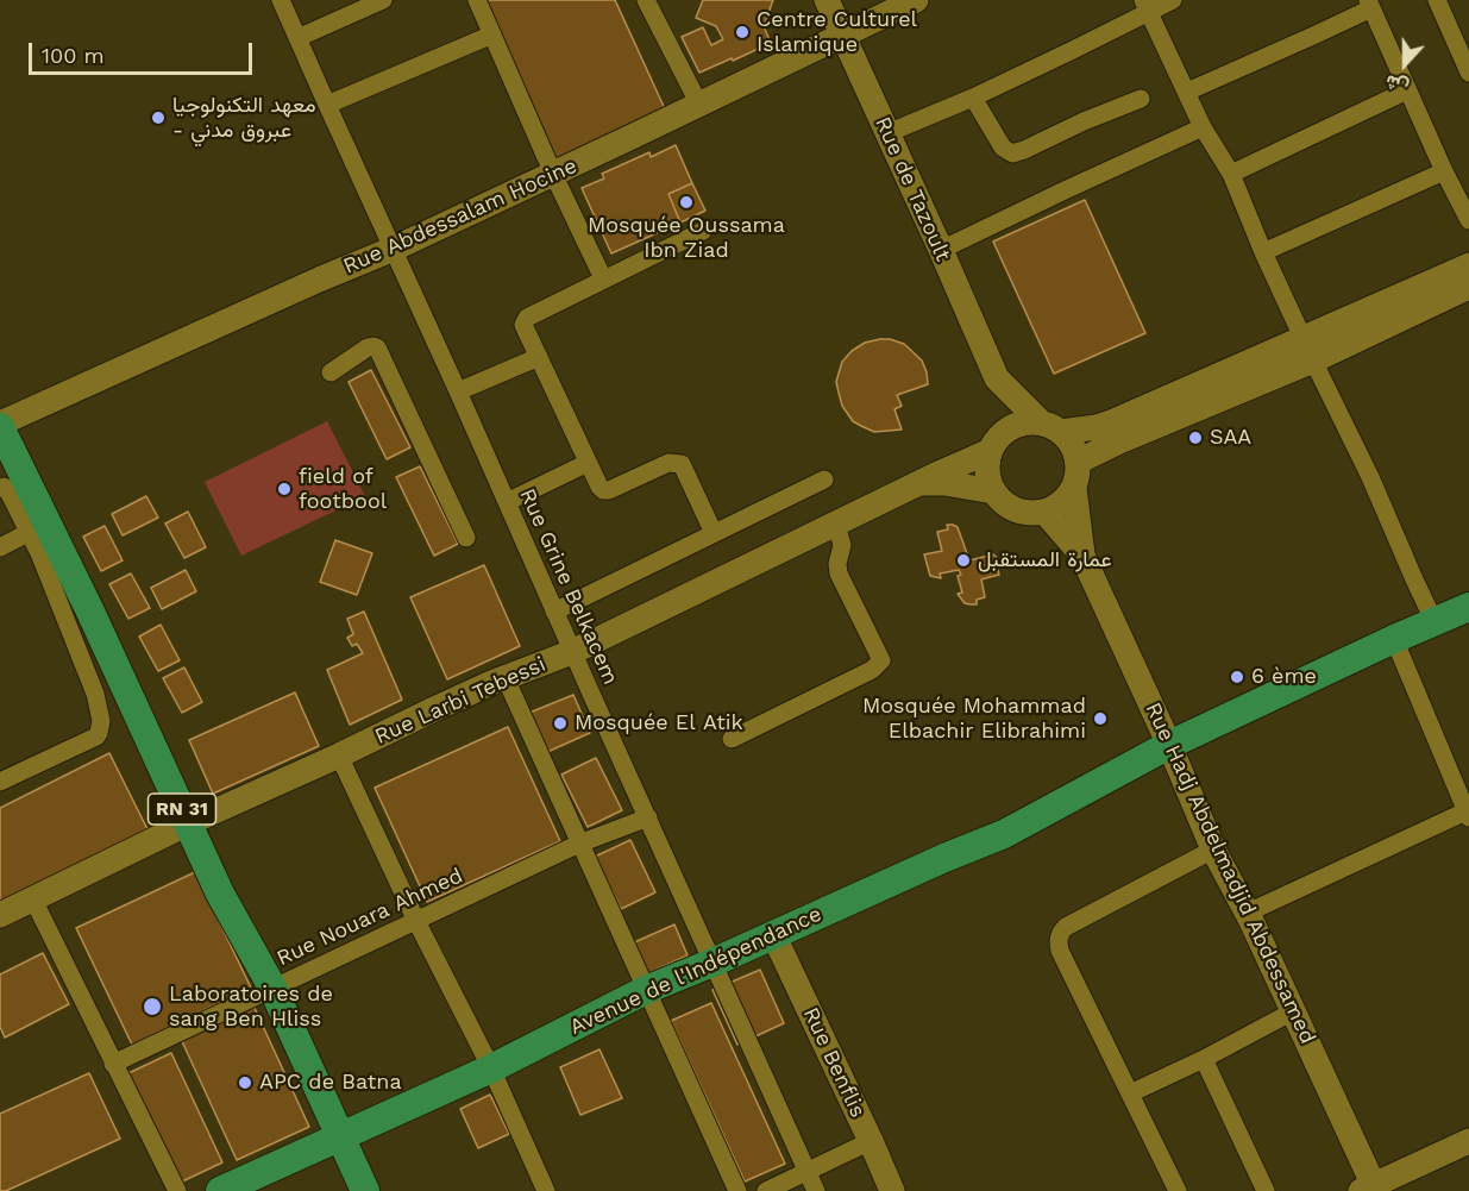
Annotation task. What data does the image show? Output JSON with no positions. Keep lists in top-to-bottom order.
{
  "streets": {
    "main road": [
      "Rue de Tazoult",
      "Rue Abdessalam Hocine",
      "Rue Larbi Tebessi",
      "RN 31",
      "Rue Hadj Abdelmadjid Abdessamed",
      "Avenue de l'Indépendance",
      "Rue Benflis"
    ],
    "street": ["Rue Grine Belkacem", "Rue Nouara Ahmed"]
  },
  "crossings": [
    ["Rue de Tazoult", "Rue Abdessalam Hocine"],
    ["Rue de Tazoult", "Rue Larbi Tebessi"],
    ["Rue de Tazoult", "Rue Hadj Abdelmadjid Abdessamed"],
    ["Rue Abdessalam Hocine", "Rue Grine Belkacem"],
    ["Rue Abdessalam Hocine", "RN 31"],
    ["Rue Grine Belkacem", "Rue Larbi Tebessi"],
    ["Rue Grine Belkacem", "Rue Nouara Ahmed"],
    ["Rue Grine Belkacem", "Avenue de l'Indépendance"],
    ["Rue Larbi Tebessi", "RN 31"],
    ["Rue Larbi Tebessi", "Rue Hadj Abdelmadjid Abdessamed"],
    ["RN 31", "Rue Nouara Ahmed"],
    ["RN 31", "Avenue de l'Indépendance"],
    ["Rue Hadj Abdelmadjid Abdessamed", "Avenue de l'Indépendance"],
    ["Avenue de l'Indépendance", "Rue Benflis"]
  ],
  "places": [
    "Centre Culturel Islamique",
    "معهد التكنولوجيا - عبروق مدني",
    "Mosquée Oussama Ibn Ziad",
    "SAA",
    "field of footbool",
    "عمارة المستقبل",
    "6 ème",
    "Mosquée Mohammad Elbachir Elibrahimi",
    "Mosquée El Atik",
    "Laboratoires de sang Ben Hliss",
    "APC de Batna"
  ],
  "scale_bar": "100 m",
  "north": "bottom"
}
